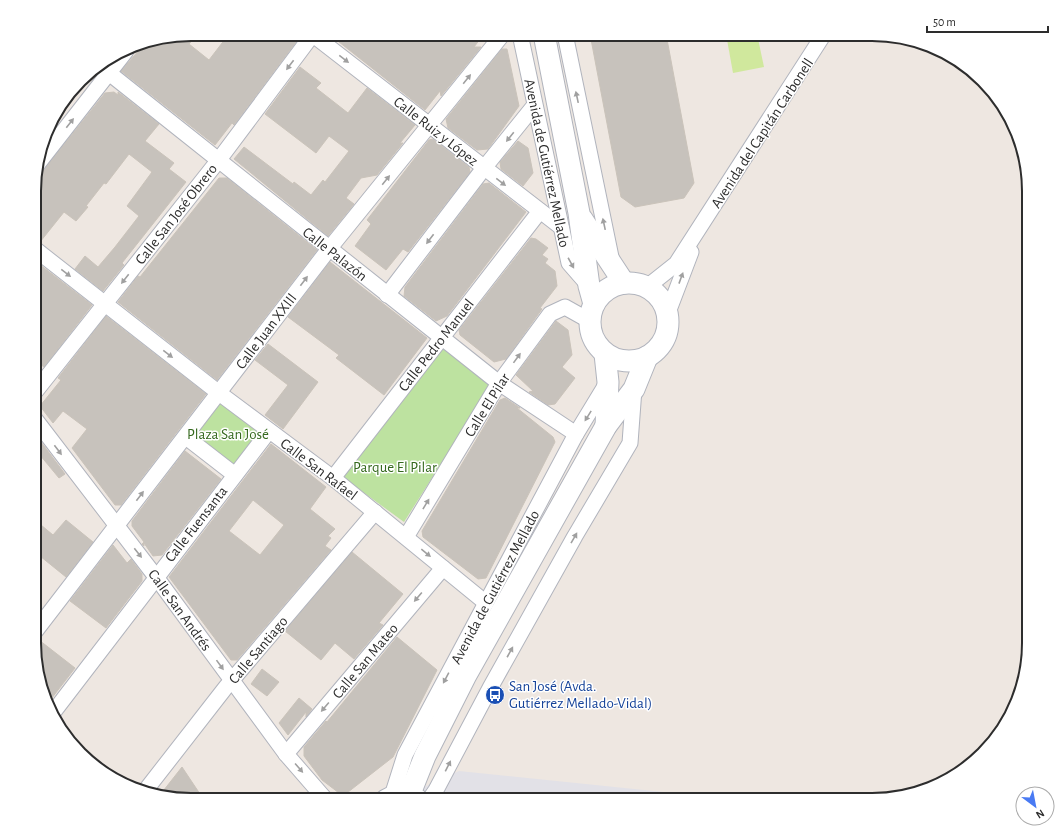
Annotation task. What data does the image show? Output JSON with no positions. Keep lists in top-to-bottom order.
{
  "streets": {
    "main road": ["Avenida de Gutiérrez Mellado"],
    "street": [
      "Calle Ruiz y López",
      "Avenida del Capitán Carbonell",
      "Calle San José Obrero",
      "Calle Palazón",
      "Calle Juan XXIII",
      "Calle Pedro Manuel",
      "Calle El Pilar",
      "Calle San Rafael",
      "Calle Fuensanta",
      "Calle San Andrés",
      "Calle Santiago",
      "Calle San Mateo"
    ]
  },
  "crossings": [
    ["Calle Ruiz y López", "Avenida de Gutiérrez Mellado"],
    ["Calle Ruiz y López", "Calle Juan XXIII"],
    ["Calle Ruiz y López", "Calle Pedro Manuel"],
    ["Avenida de Gutiérrez Mellado", "Calle Palazón"],
    ["Avenida de Gutiérrez Mellado", "Calle El Pilar"],
    ["Avenida de Gutiérrez Mellado", "Calle San Rafael"],
    ["Calle San José Obrero", "Calle Palazón"],
    ["Calle San José Obrero", "Calle San Rafael"],
    ["Calle Palazón", "Calle Juan XXIII"],
    ["Calle Palazón", "Calle Pedro Manuel"],
    ["Calle Palazón", "Calle El Pilar"],
    ["Calle Juan XXIII", "Calle San Rafael"],
    ["Calle Juan XXIII", "Calle San Andrés"],
    ["Calle Pedro Manuel", "Calle San Rafael"],
    ["Calle El Pilar", "Calle San Rafael"],
    ["Calle San Rafael", "Calle Fuensanta"],
    ["Calle San Rafael", "Calle Santiago"],
    ["Calle San Rafael", "Calle San Mateo"],
    ["Calle Fuensanta", "Calle San Andrés"],
    ["Calle San Andrés", "Calle Santiago"],
    ["Calle San Andrés", "Calle San Mateo"]
  ],
  "one_way": [
    "Calle Ruiz y López",
    "Calle San José Obrero",
    "Calle El Pilar",
    "Calle San Rafael",
    "Calle San Andrés"
  ],
  "parks": ["Plaza San José", "Parque El Pilar"],
  "places": {
    "bus stop": ["San José (Avda. Gutiérrez Mellado-Vidal)"]
  },
  "scale_bar": "50 m",
  "north": "bottom right"
}
